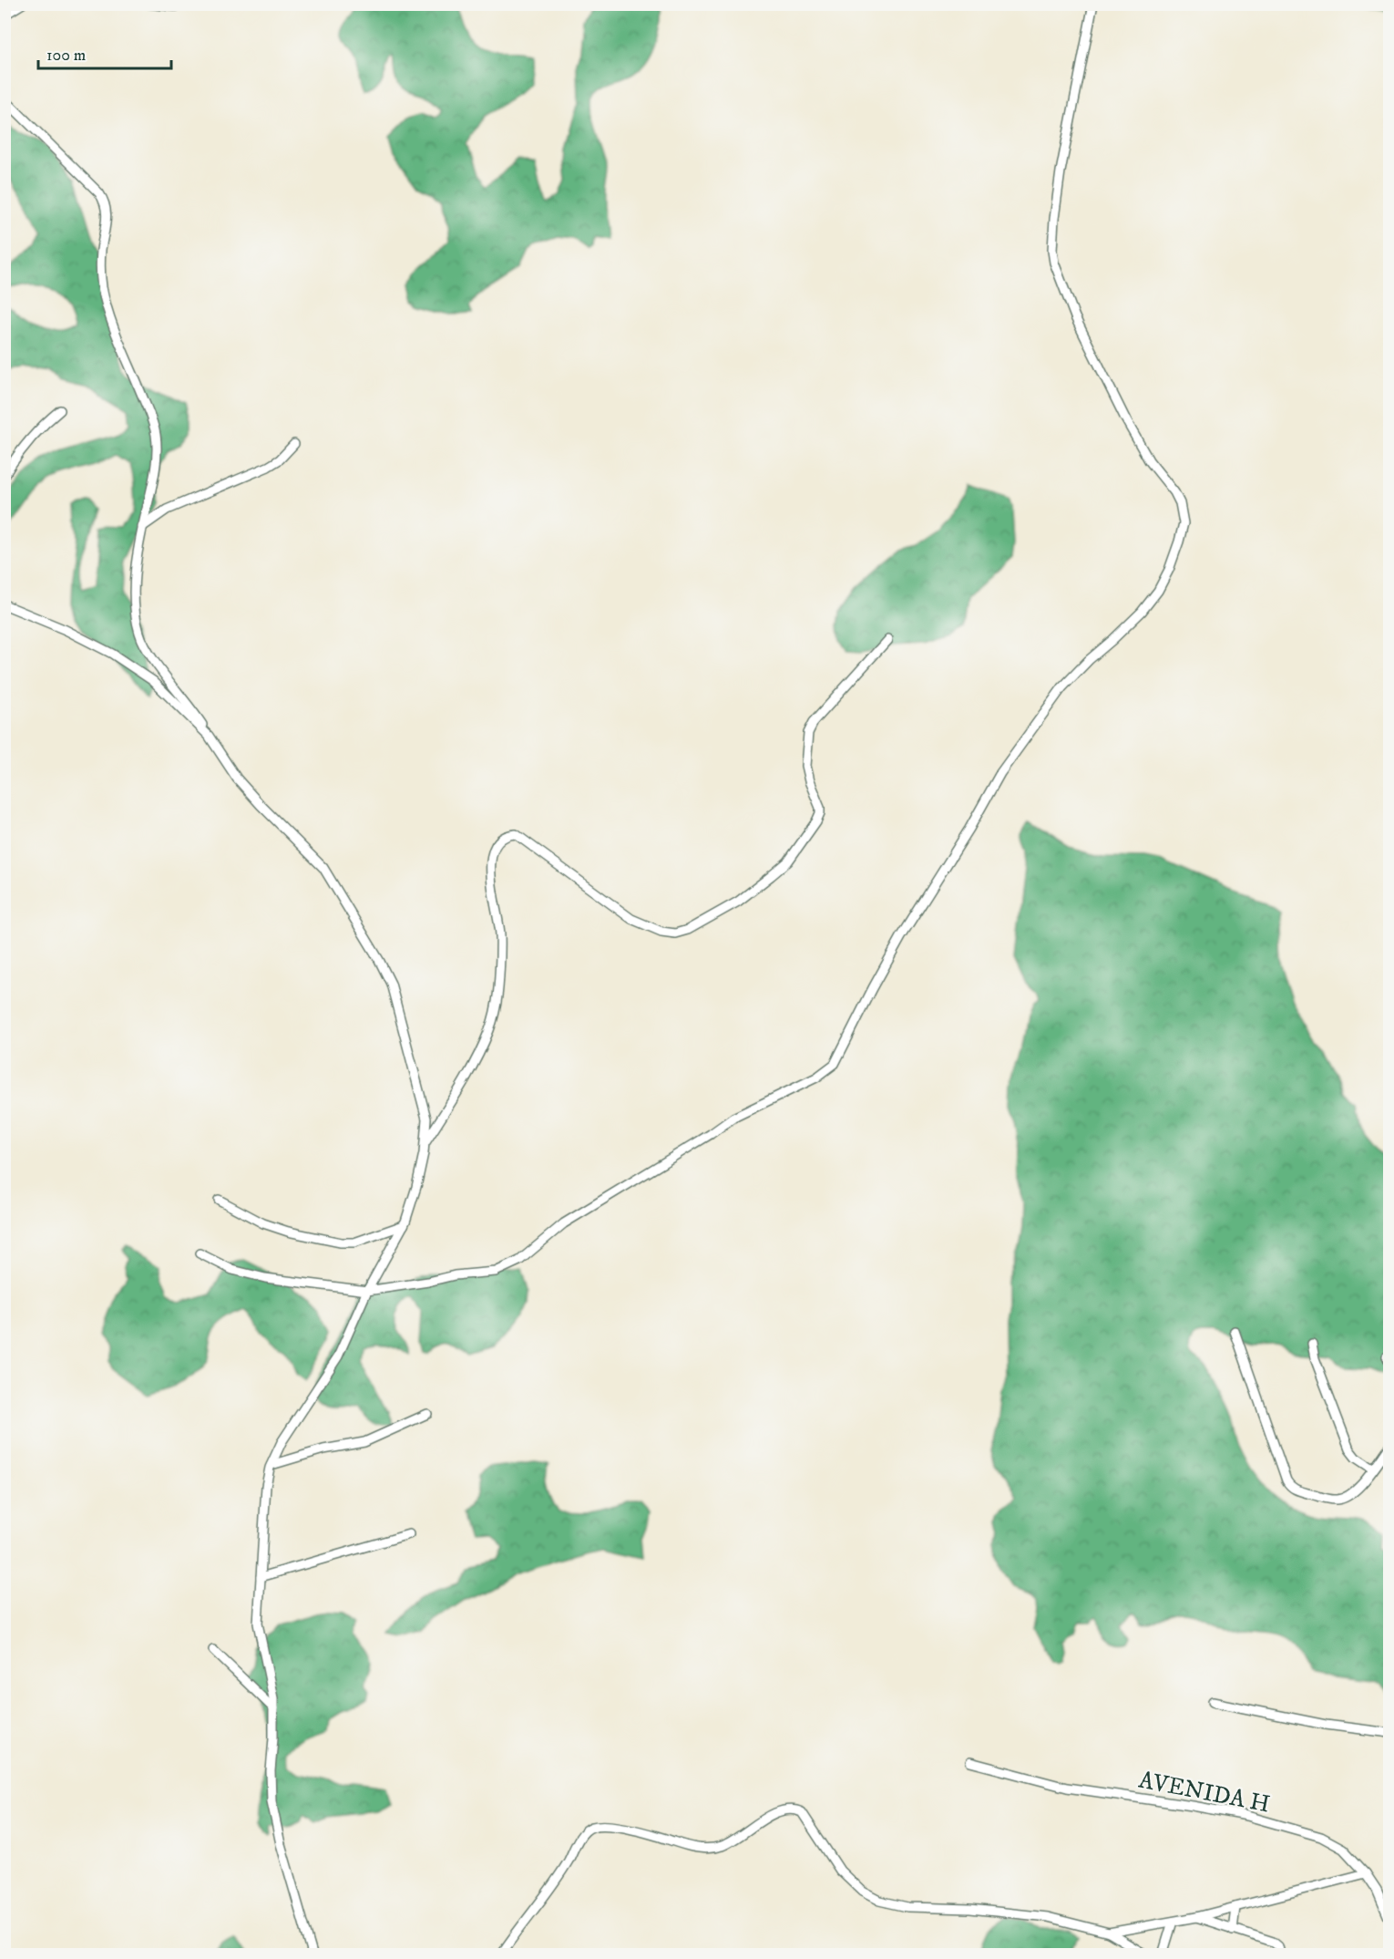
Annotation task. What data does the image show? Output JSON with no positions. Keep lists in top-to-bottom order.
{
  "streets": {
    "street": ["AVENIDA H"]
  },
  "scale_bar": "100 m"
}
